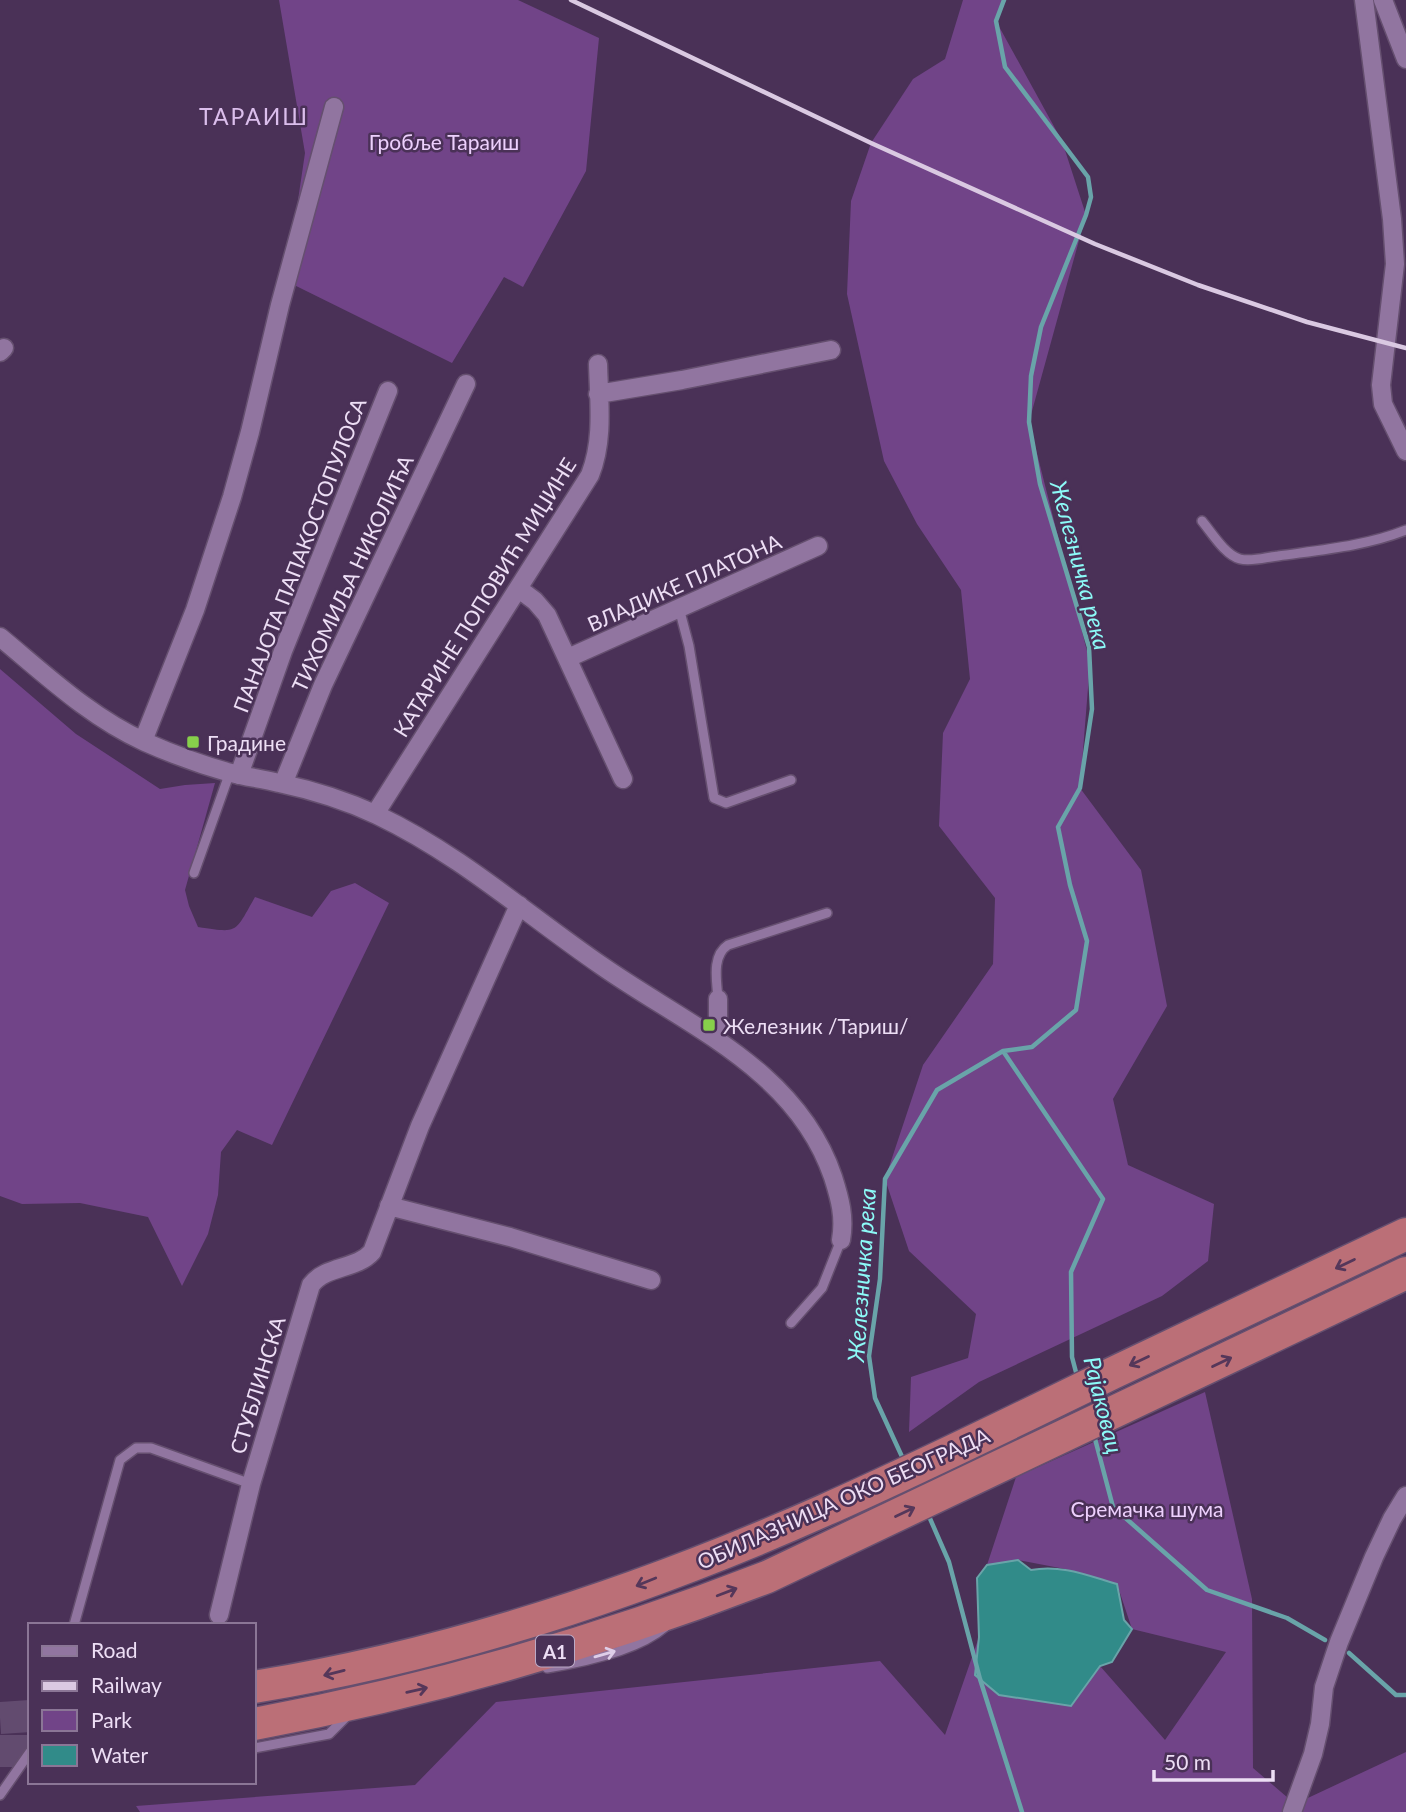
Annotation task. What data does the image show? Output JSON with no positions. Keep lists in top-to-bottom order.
{
  "streets": {
    "highway": ["ОБИЛАЗНИЦА ОКО БЕОГРАДА", "A1"],
    "street": [
      "ПАНАЈОТА ПАПАКОСТОПУЛОСА",
      "ТИХОМИЉА НИКОЛИЋА",
      "ВЛАДИКЕ ПЛАТОНА",
      "КАТАРИНЕ ПОПОВИЋ МИЏИНЕ",
      "СТУБЛИНСКА"
    ]
  },
  "districts": ["ТАРАИШ"],
  "water": ["Железничка река", "Рајаковац"],
  "parks": ["Гробље Тараиш", "Сремачка шума"],
  "places": {
    "transit": ["Градине", "Железник /Тариш/"]
  },
  "legend": [
    "Road",
    "Railway",
    "Park",
    "Water"
  ],
  "scale_bar": "50 m"
}
